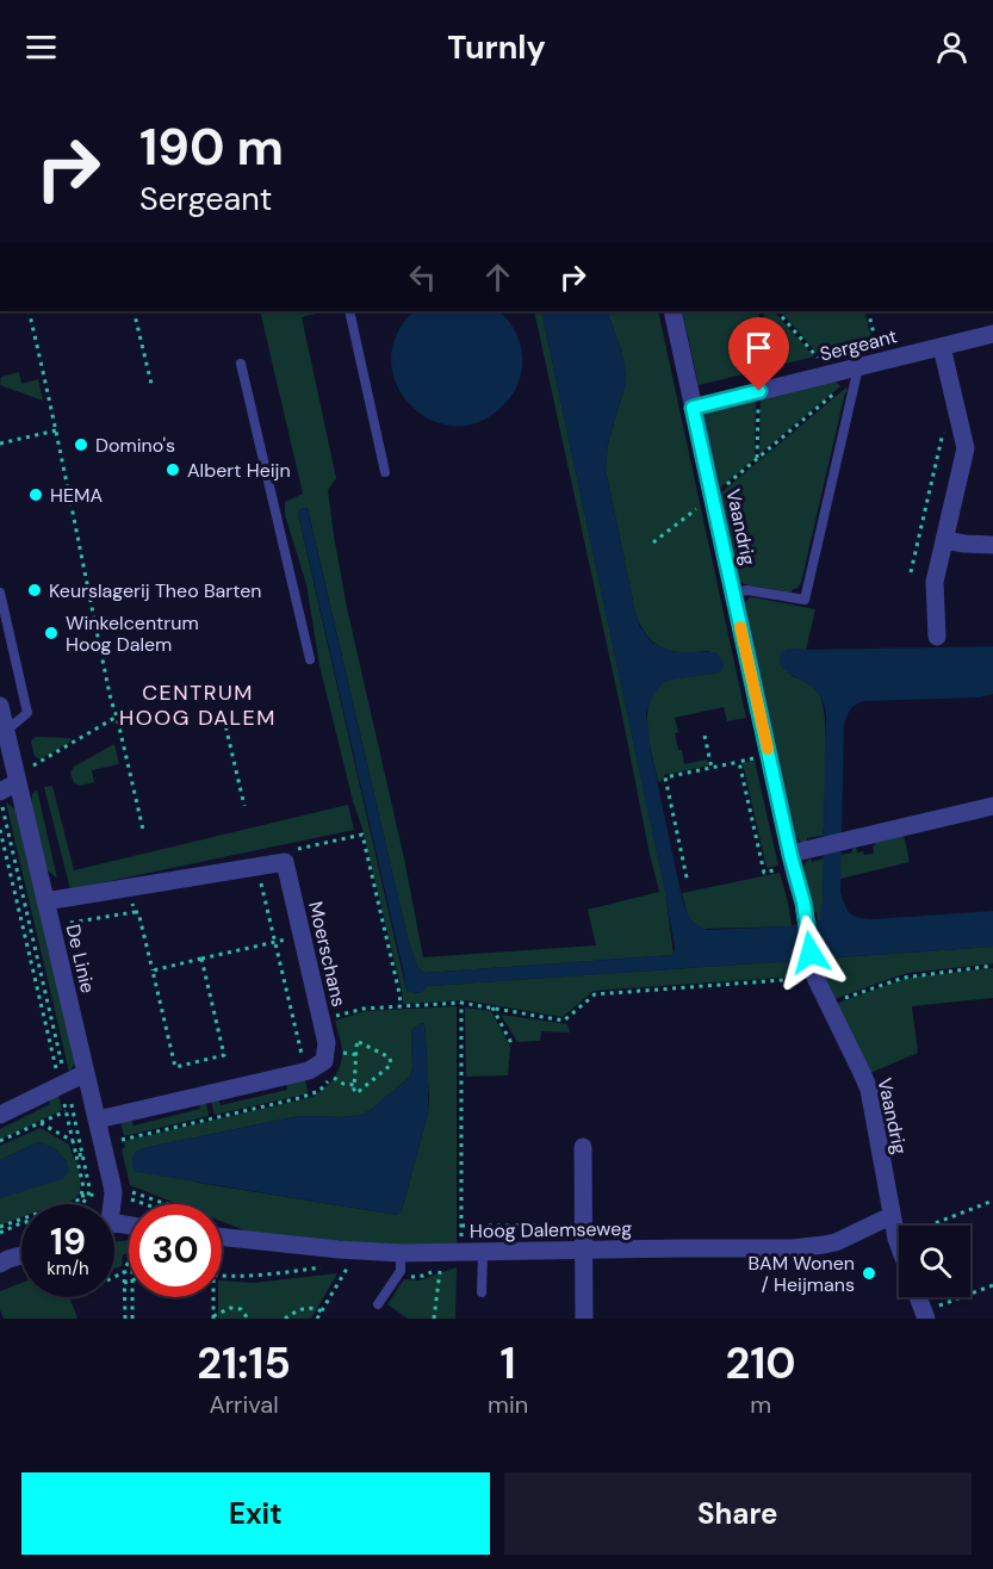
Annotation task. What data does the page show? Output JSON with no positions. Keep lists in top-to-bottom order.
{
  "streets": {
    "street": [
      "Sergeant",
      "Vaandrig",
      "Moerschans",
      "De Linie",
      "Hoog Dalemseweg"
    ]
  },
  "crossings": [
    ["Sergeant", "Vaandrig"],
    ["Vaandrig", "Hoog Dalemseweg"]
  ],
  "districts": ["CENTRUM HOOG DALEM"],
  "places": [
    "Domino's",
    "Albert Heijn",
    "HEMA",
    "Keurslagerij Theo Barten",
    "Winkelcentrum Hoog Dalem",
    "BAM Wonen / Heijmans"
  ],
  "page": {
    "header": "Turnly",
    "turn": ["190 m", "Sergeant"],
    "speed": "19 km/h",
    "limit": "30",
    "eta": [
      "21:15",
      "Arrival",
      "1",
      "min",
      "210",
      "m"
    ],
    "buttons": ["Exit", "Share"]
  }
}
